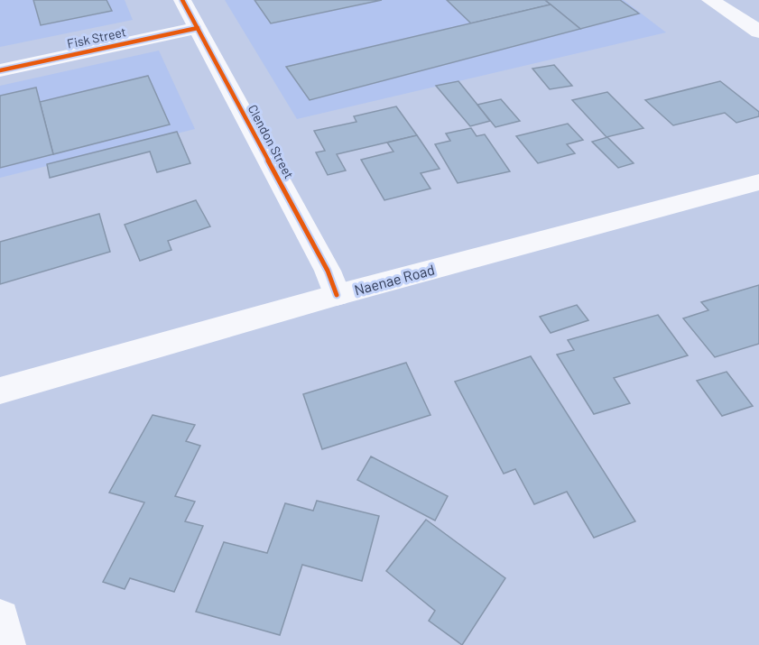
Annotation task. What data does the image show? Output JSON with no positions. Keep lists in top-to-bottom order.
{
  "streets": {
    "street": ["Fisk Street", "Clendon Street", "Naenae Road"]
  },
  "crossings": [
    ["Fisk Street", "Clendon Street"],
    ["Clendon Street", "Naenae Road"]
  ]
}
